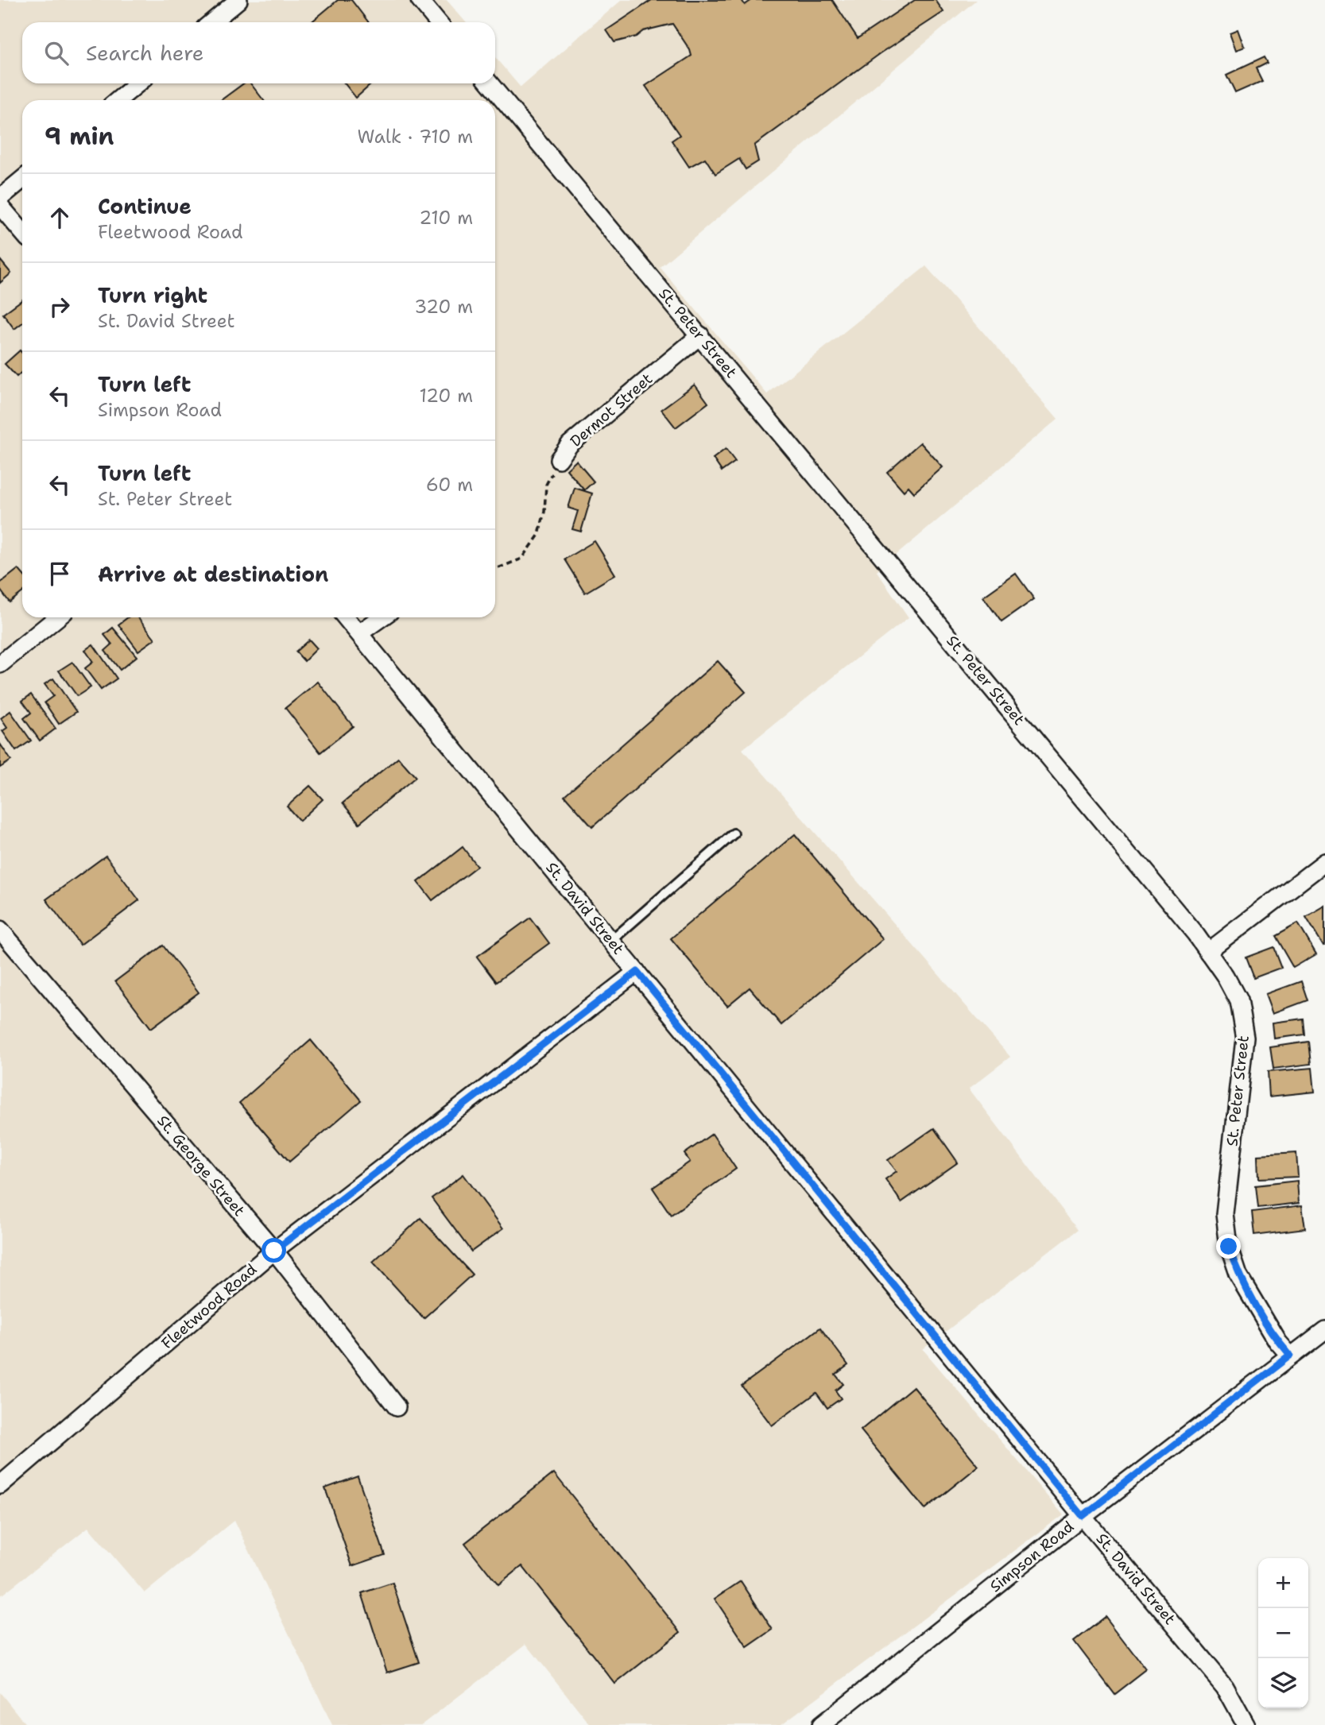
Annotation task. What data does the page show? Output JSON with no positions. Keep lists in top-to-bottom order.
{
  "streets": {
    "street": [
      "St. Peter Street",
      "Dermot Street",
      "St. David Street",
      "St. George Street",
      "Fleetwood Road",
      "Simpson Road"
    ]
  },
  "crossings": [
    ["St. Peter Street", "Dermot Street"],
    ["St. Peter Street", "Simpson Road"],
    ["St. David Street", "Fleetwood Road"],
    ["St. David Street", "Simpson Road"],
    ["St. George Street", "Fleetwood Road"]
  ],
  "page": {
    "search": "Search here",
    "heading": ["9 min", "Walk · 710 m"],
    "list": [
      ["Continue", "Fleetwood Road", "210 m"],
      ["Turn right", "St. David Street", "320 m"],
      ["Turn left", "Simpson Road", "120 m"],
      ["Turn left", "St. Peter Street", "60 m"],
      "Arrive at destination"
    ],
    "map_buttons": ["+", "−"]
  }
}
